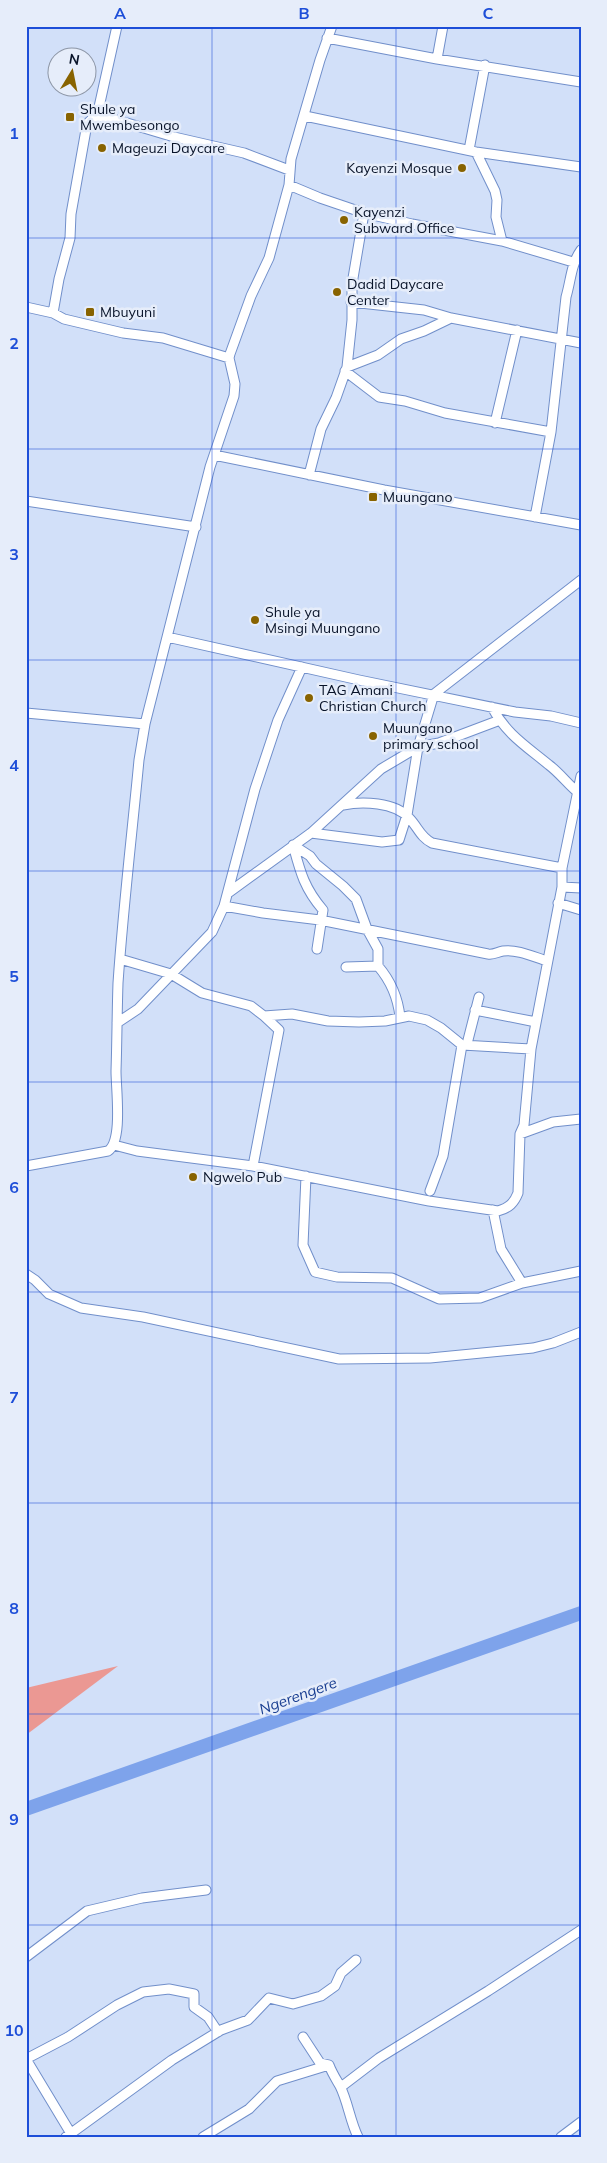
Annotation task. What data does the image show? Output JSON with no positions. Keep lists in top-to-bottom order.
{
  "water": ["Ngerengere"],
  "places": {
    "transit": ["Shule ya Mwembesongo", "Mbuyuni", "Muungano"],
    "other": [
      "Mageuzi Daycare",
      "Kayenzi Mosque",
      "Kayenzi Subward Office",
      "Dadid Daycare Center",
      "Shule ya Msingi Muungano",
      "TAG Amani Christian Church",
      "Muungano primary school",
      "Ngwelo Pub"
    ]
  },
  "north": "top",
  "grid": {
    "columns": ["A", "B", "C"],
    "rows": [
      "1",
      "2",
      "3",
      "4",
      "5",
      "6",
      "7",
      "8",
      "9",
      "10"
    ]
  }
}
